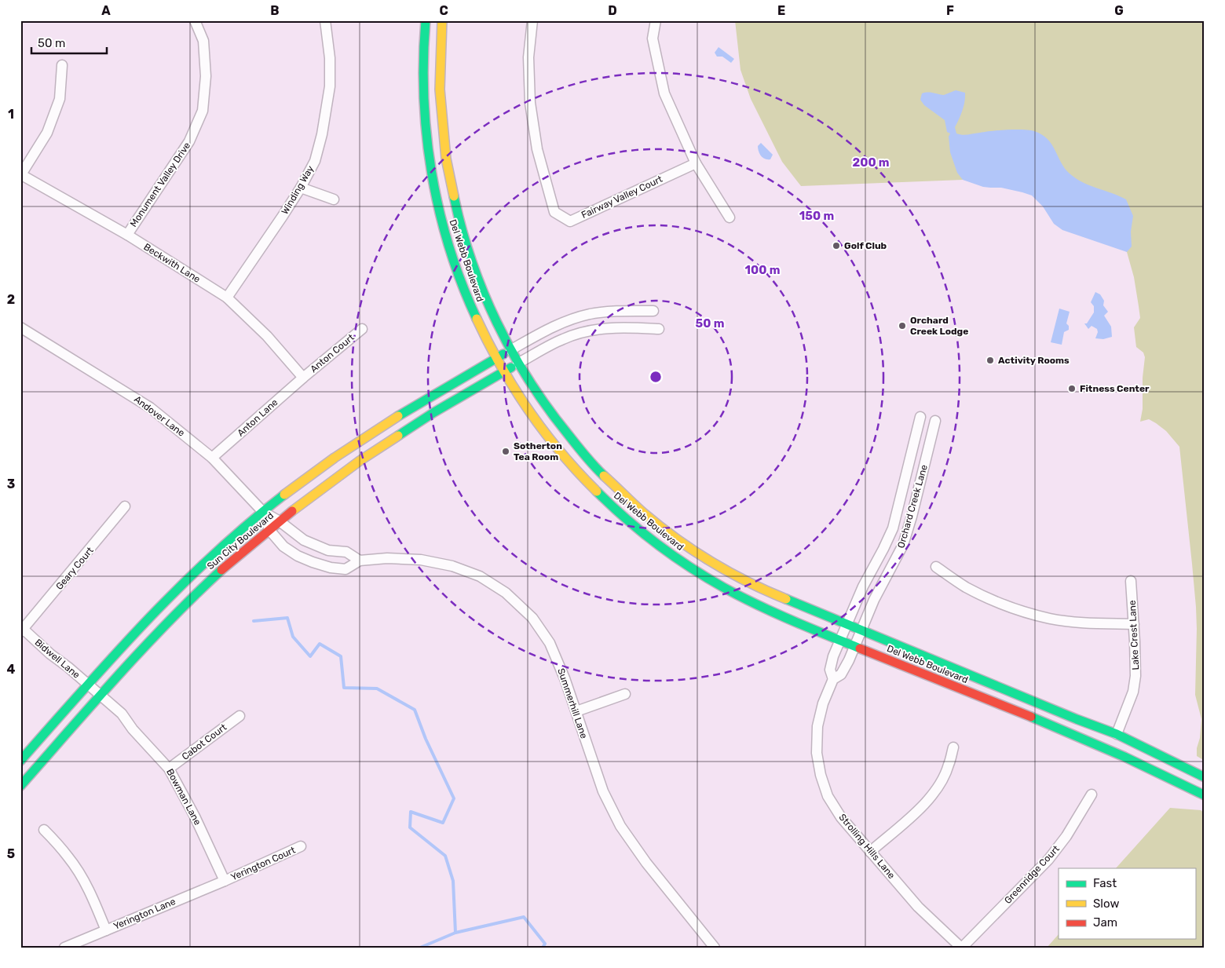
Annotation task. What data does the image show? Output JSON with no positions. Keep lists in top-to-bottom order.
{
  "streets": {
    "street": [
      "Monument Valley Drive",
      "Winding Way",
      "Fairway Valley Court",
      "Del Webb Boulevard",
      "Beckwith Lane",
      "Anton Court",
      "Andover Lane",
      "Anton Lane",
      "Orchard Creek Lane",
      "Sun City Boulevard",
      "Geary Court",
      "Lake Crest Lane",
      "Bidwell Lane",
      "Summerhill Lane",
      "Cabot Court",
      "Bowman Lane",
      "Strolling Hills Lane",
      "Yerington Court",
      "Greenridge Court",
      "Yerington Lane"
    ]
  },
  "crossings": [
    ["Monument Valley Drive", "Beckwith Lane"],
    ["Winding Way", "Beckwith Lane"],
    ["Del Webb Boulevard", "Orchard Creek Lane"],
    ["Del Webb Boulevard", "Sun City Boulevard"],
    ["Del Webb Boulevard", "Lake Crest Lane"],
    ["Del Webb Boulevard", "Strolling Hills Lane"],
    ["Beckwith Lane", "Anton Court"],
    ["Beckwith Lane", "Anton Lane"],
    ["Anton Court", "Anton Lane"],
    ["Andover Lane", "Anton Lane"],
    ["Andover Lane", "Sun City Boulevard"],
    ["Andover Lane", "Summerhill Lane"],
    ["Orchard Creek Lane", "Strolling Hills Lane"],
    ["Sun City Boulevard", "Bidwell Lane"],
    ["Sun City Boulevard", "Summerhill Lane"],
    ["Sun City Boulevard", "Bowman Lane"],
    ["Geary Court", "Bidwell Lane"],
    ["Bidwell Lane", "Bowman Lane"],
    ["Cabot Court", "Bowman Lane"],
    ["Bowman Lane", "Yerington Court"],
    ["Bowman Lane", "Yerington Lane"],
    ["Strolling Hills Lane", "Greenridge Court"],
    ["Yerington Court", "Yerington Lane"]
  ],
  "places": [
    "Golf Club",
    "Orchard Creek Lodge",
    "Activity Rooms",
    "Fitness Center",
    "Sotherton Tea Room"
  ],
  "legend": ["Fast", "Slow", "Jam"],
  "scale_bar": "50 m",
  "grid": {
    "columns": [
      "A",
      "B",
      "C",
      "D",
      "E",
      "F",
      "G"
    ],
    "rows": [
      "1",
      "2",
      "3",
      "4",
      "5"
    ]
  },
  "rings": [
    "200 m",
    "150 m",
    "100 m",
    "50 m"
  ]
}
